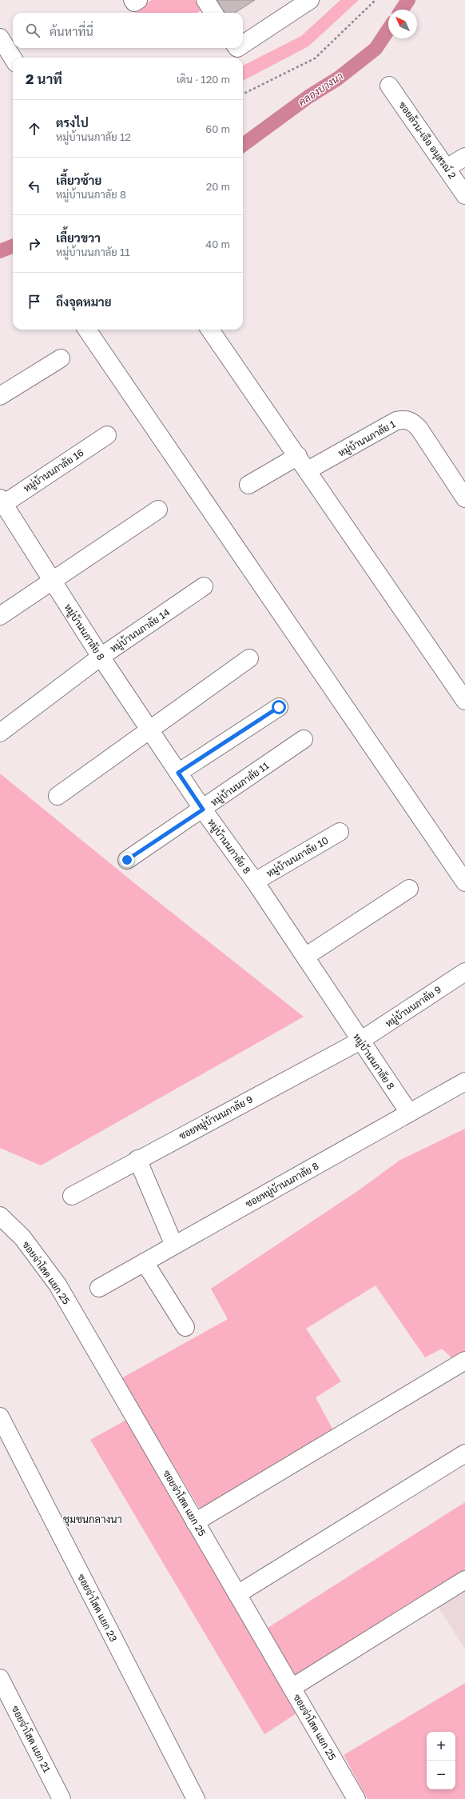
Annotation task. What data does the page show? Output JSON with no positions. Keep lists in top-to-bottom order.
{
  "streets": {
    "street": [
      "ซอยล้วน-เจือ อนุสรณ์ 2",
      "หมู่บ้านนภาลัย 1",
      "หมู่บ้านนภาลัย 16",
      "หมู่บ้านนภาลัย 14",
      "หมู่บ้านนภาลัย 8",
      "หมู่บ้านนภาลัย 11",
      "หมู่บ้านนภาลัย 10",
      "หมู่บ้านนภาลัย 9",
      "ซอยหมู่บ้านนภาลัย 9",
      "ซอยหมู่บ้านนภาลัย 8",
      "ซอยจ่าโสด แยก 25",
      "ซอยจ่าโสด แยก 23",
      "ซอยจ่าโสด แยก 21"
    ]
  },
  "crossings": [
    ["หมู่บ้านนภาลัย 16", "หมู่บ้านนภาลัย 8"],
    ["หมู่บ้านนภาลัย 14", "หมู่บ้านนภาลัย 8"],
    ["หมู่บ้านนภาลัย 8", "หมู่บ้านนภาลัย 11"],
    ["หมู่บ้านนภาลัย 8", "หมู่บ้านนภาลัย 10"],
    ["หมู่บ้านนภาลัย 8", "หมู่บ้านนภาลัย 9"],
    ["หมู่บ้านนภาลัย 8", "ซอยหมู่บ้านนภาลัย 9"],
    ["หมู่บ้านนภาลัย 8", "ซอยหมู่บ้านนภาลัย 8"],
    ["หมู่บ้านนภาลัย 9", "ซอยหมู่บ้านนภาลัย 9"]
  ],
  "districts": ["ชุมชนกลางนา"],
  "water": ["คลองบางนา"],
  "north": "top left",
  "page": {
    "search": "ค้นหาที่นี่",
    "heading": ["2 นาที", "เดิน · 120 m"],
    "list": [
      ["ตรงไป", "หมู่บ้านนภาลัย 12", "60 m"],
      ["เลี้ยวซ้าย", "หมู่บ้านนภาลัย 8", "20 m"],
      ["เลี้ยวขวา", "หมู่บ้านนภาลัย 11", "40 m"],
      "ถึงจุดหมาย"
    ],
    "map_buttons": ["+", "−"]
  }
}
